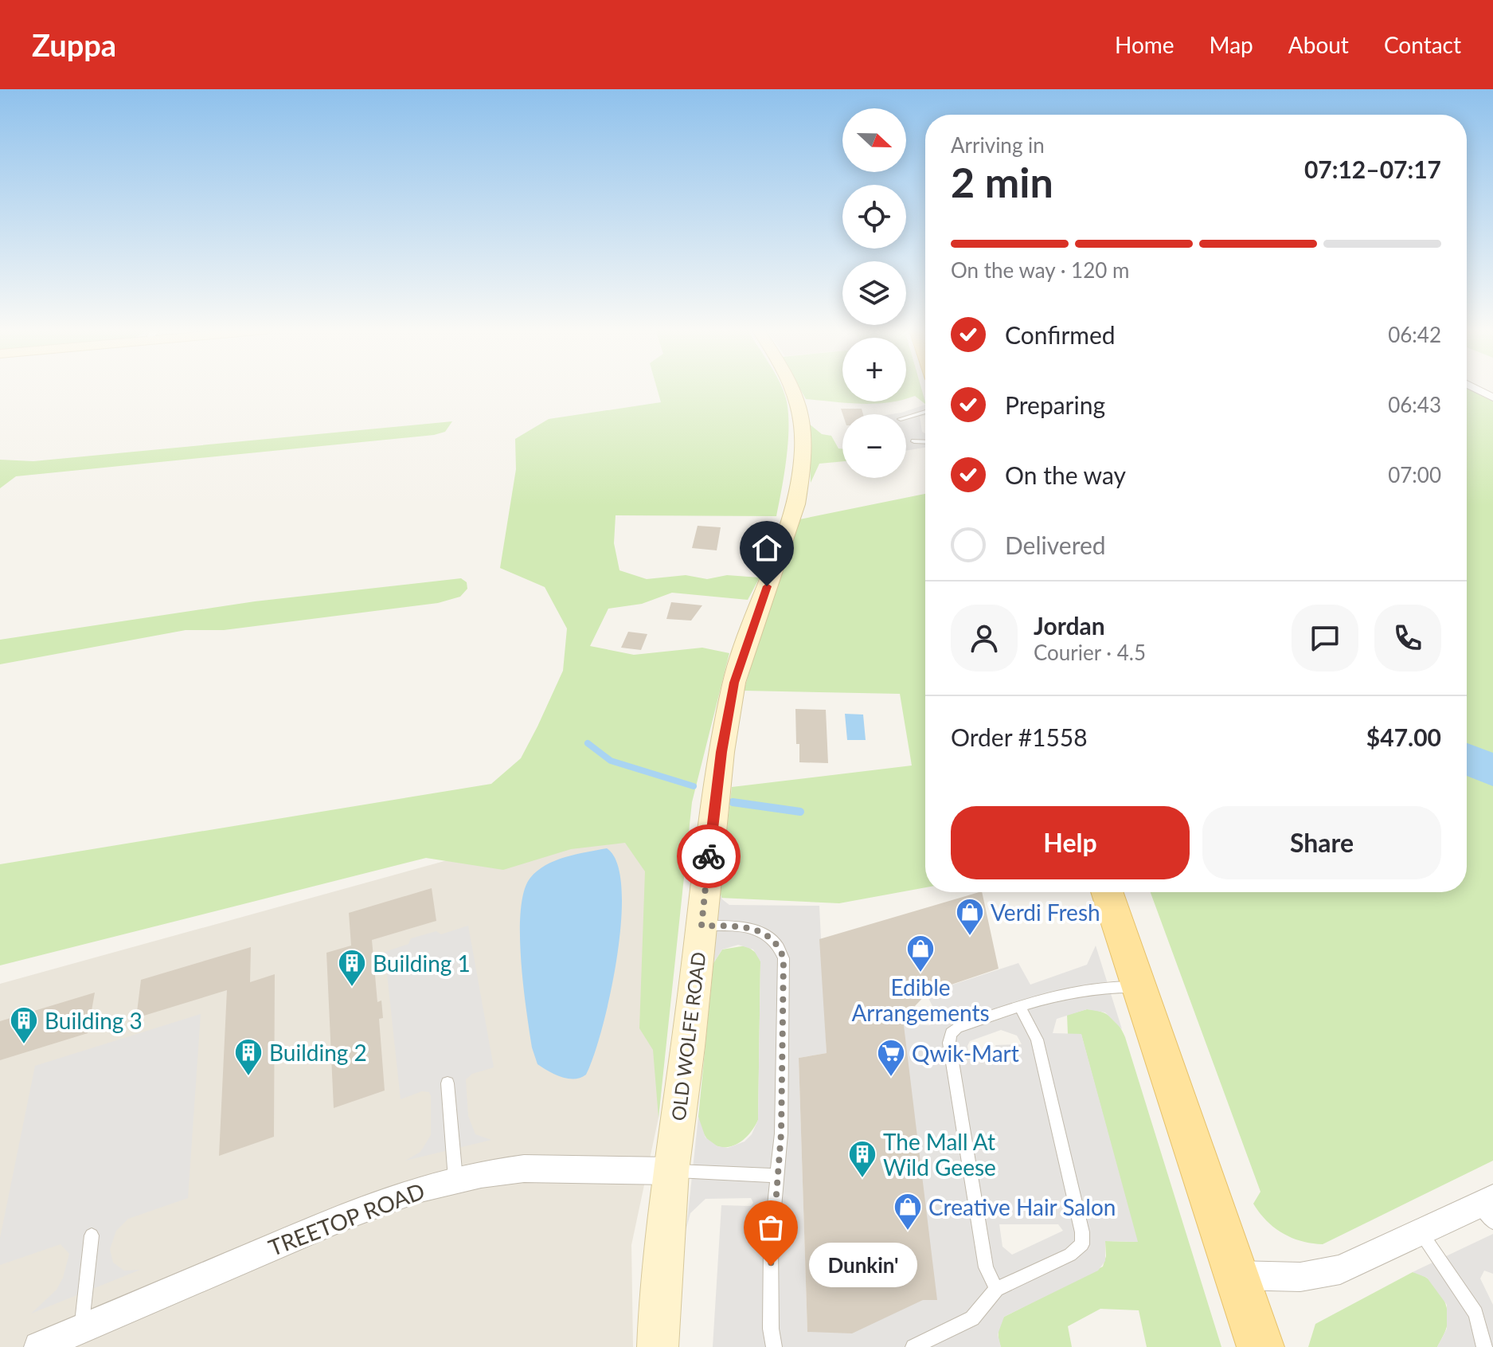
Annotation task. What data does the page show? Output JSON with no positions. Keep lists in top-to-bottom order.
{
  "streets": {
    "street": ["OLD WOLFE ROAD", "TREETOP ROAD"]
  },
  "crossings": [
    ["OLD WOLFE ROAD", "TREETOP ROAD"]
  ],
  "places": {
    "shop": ["Verdi Fresh", "Edible Arrangements", "Creative Hair Salon"],
    "building": [
      "Building 1",
      "Building 3",
      "Building 2",
      "The Mall At Wild Geese"
    ],
    "supermarket": ["Qwik-Mart"],
    "other": ["Dunkin'"]
  },
  "north": "right",
  "page": {
    "header": "Zuppa",
    "nav": [
      "Home",
      "Map",
      "About",
      "Contact"
    ],
    "map_buttons": ["+", "−"],
    "heading": ["2 min", "Arriving in", "07:12–07:17"],
    "panel": [
      "Jordan",
      "Courier · 4.5",
      "Order #1558",
      "$47.00"
    ],
    "bar": "On the way · 120 m",
    "list": [
      ["Confirmed", "06:42"],
      ["Preparing", "06:43"],
      ["On the way", "07:00"],
      "Delivered"
    ],
    "buttons": ["Help", "Share"],
    "bubble": "Dunkin'"
  }
}
